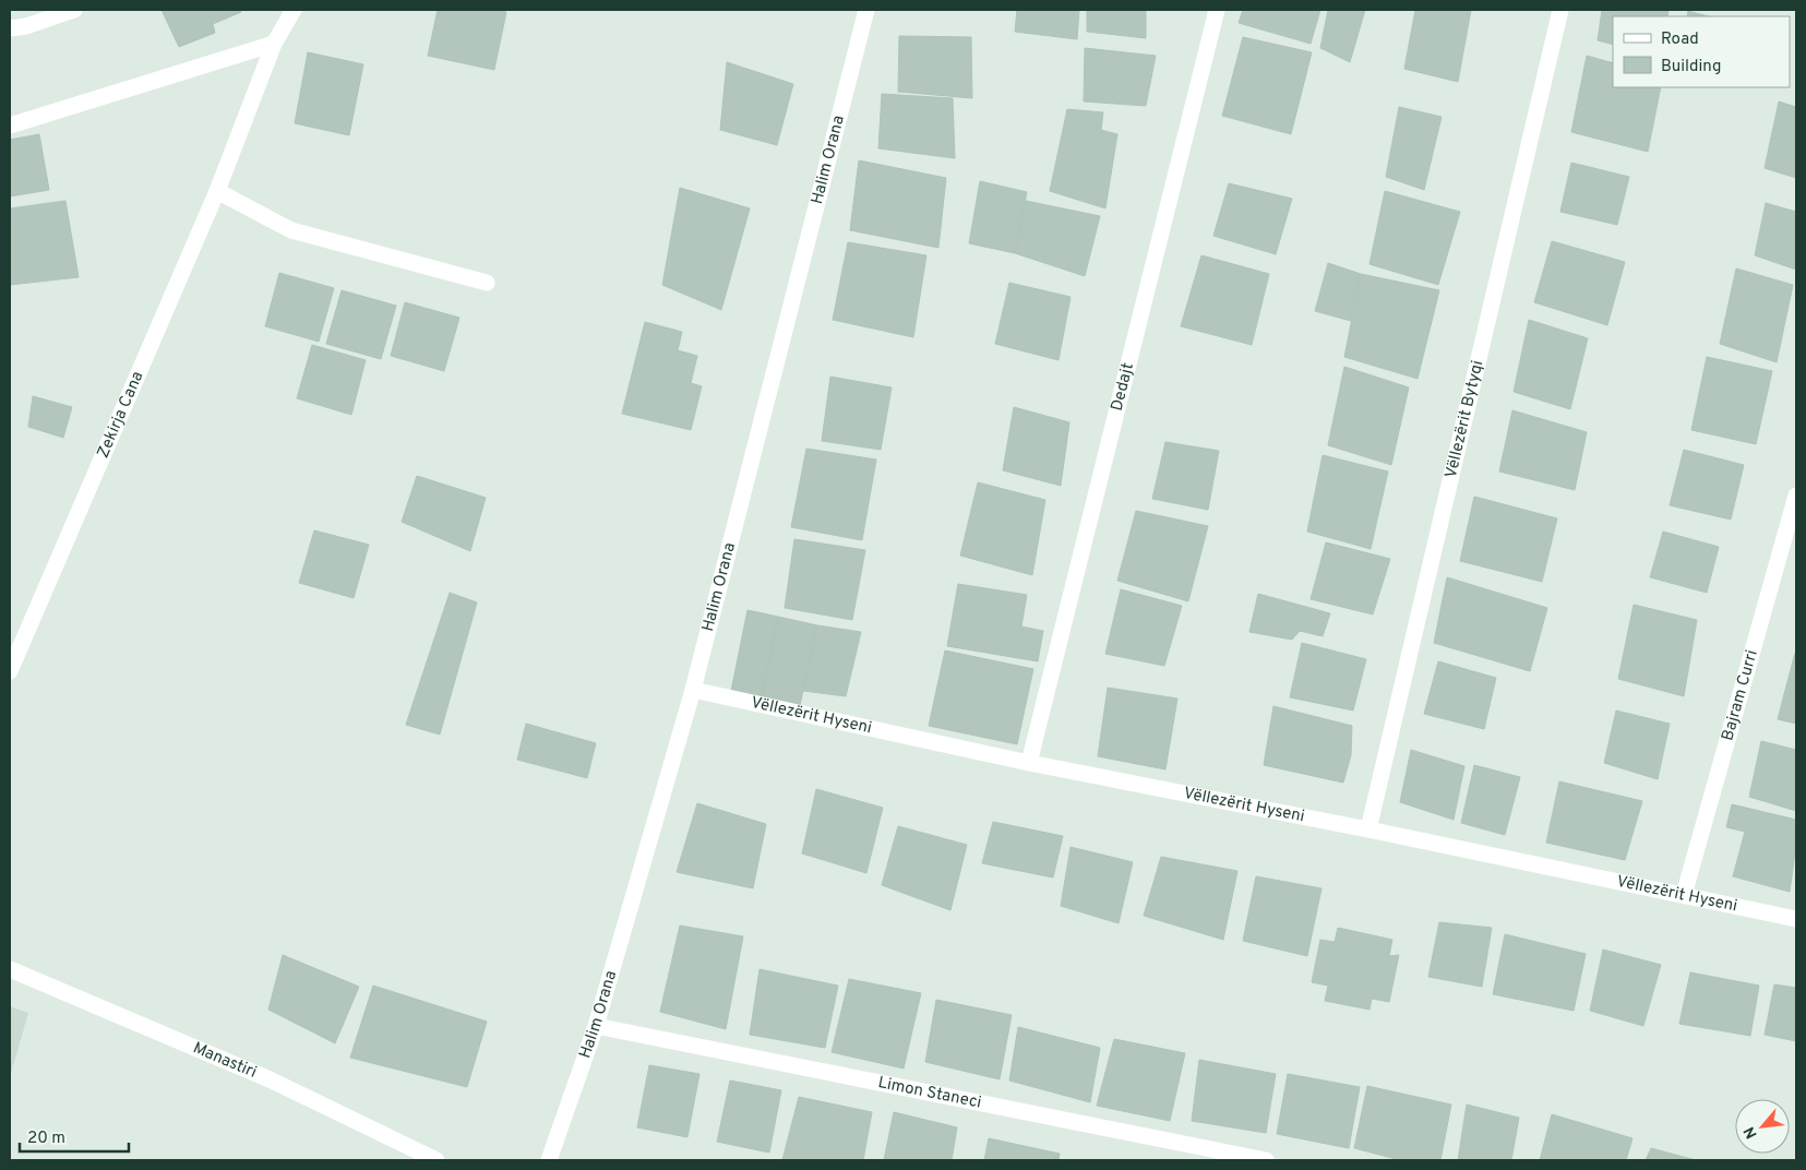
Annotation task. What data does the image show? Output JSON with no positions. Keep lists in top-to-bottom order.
{
  "streets": {
    "street": [
      "Halim Orana",
      "Dedajt",
      "Zekirja Cana",
      "Vëllezërit Bytyqi",
      "Bajram Curri",
      "Vëllezërit Hyseni",
      "Manastiri",
      "Limon Staneci"
    ]
  },
  "crossings": [
    ["Halim Orana", "Vëllezërit Hyseni"],
    ["Halim Orana", "Limon Staneci"],
    ["Dedajt", "Vëllezërit Hyseni"],
    ["Vëllezërit Bytyqi", "Vëllezërit Hyseni"],
    ["Bajram Curri", "Vëllezërit Hyseni"]
  ],
  "legend": ["Road", "Building"],
  "scale_bar": "20 m",
  "north": "bottom left"
}
